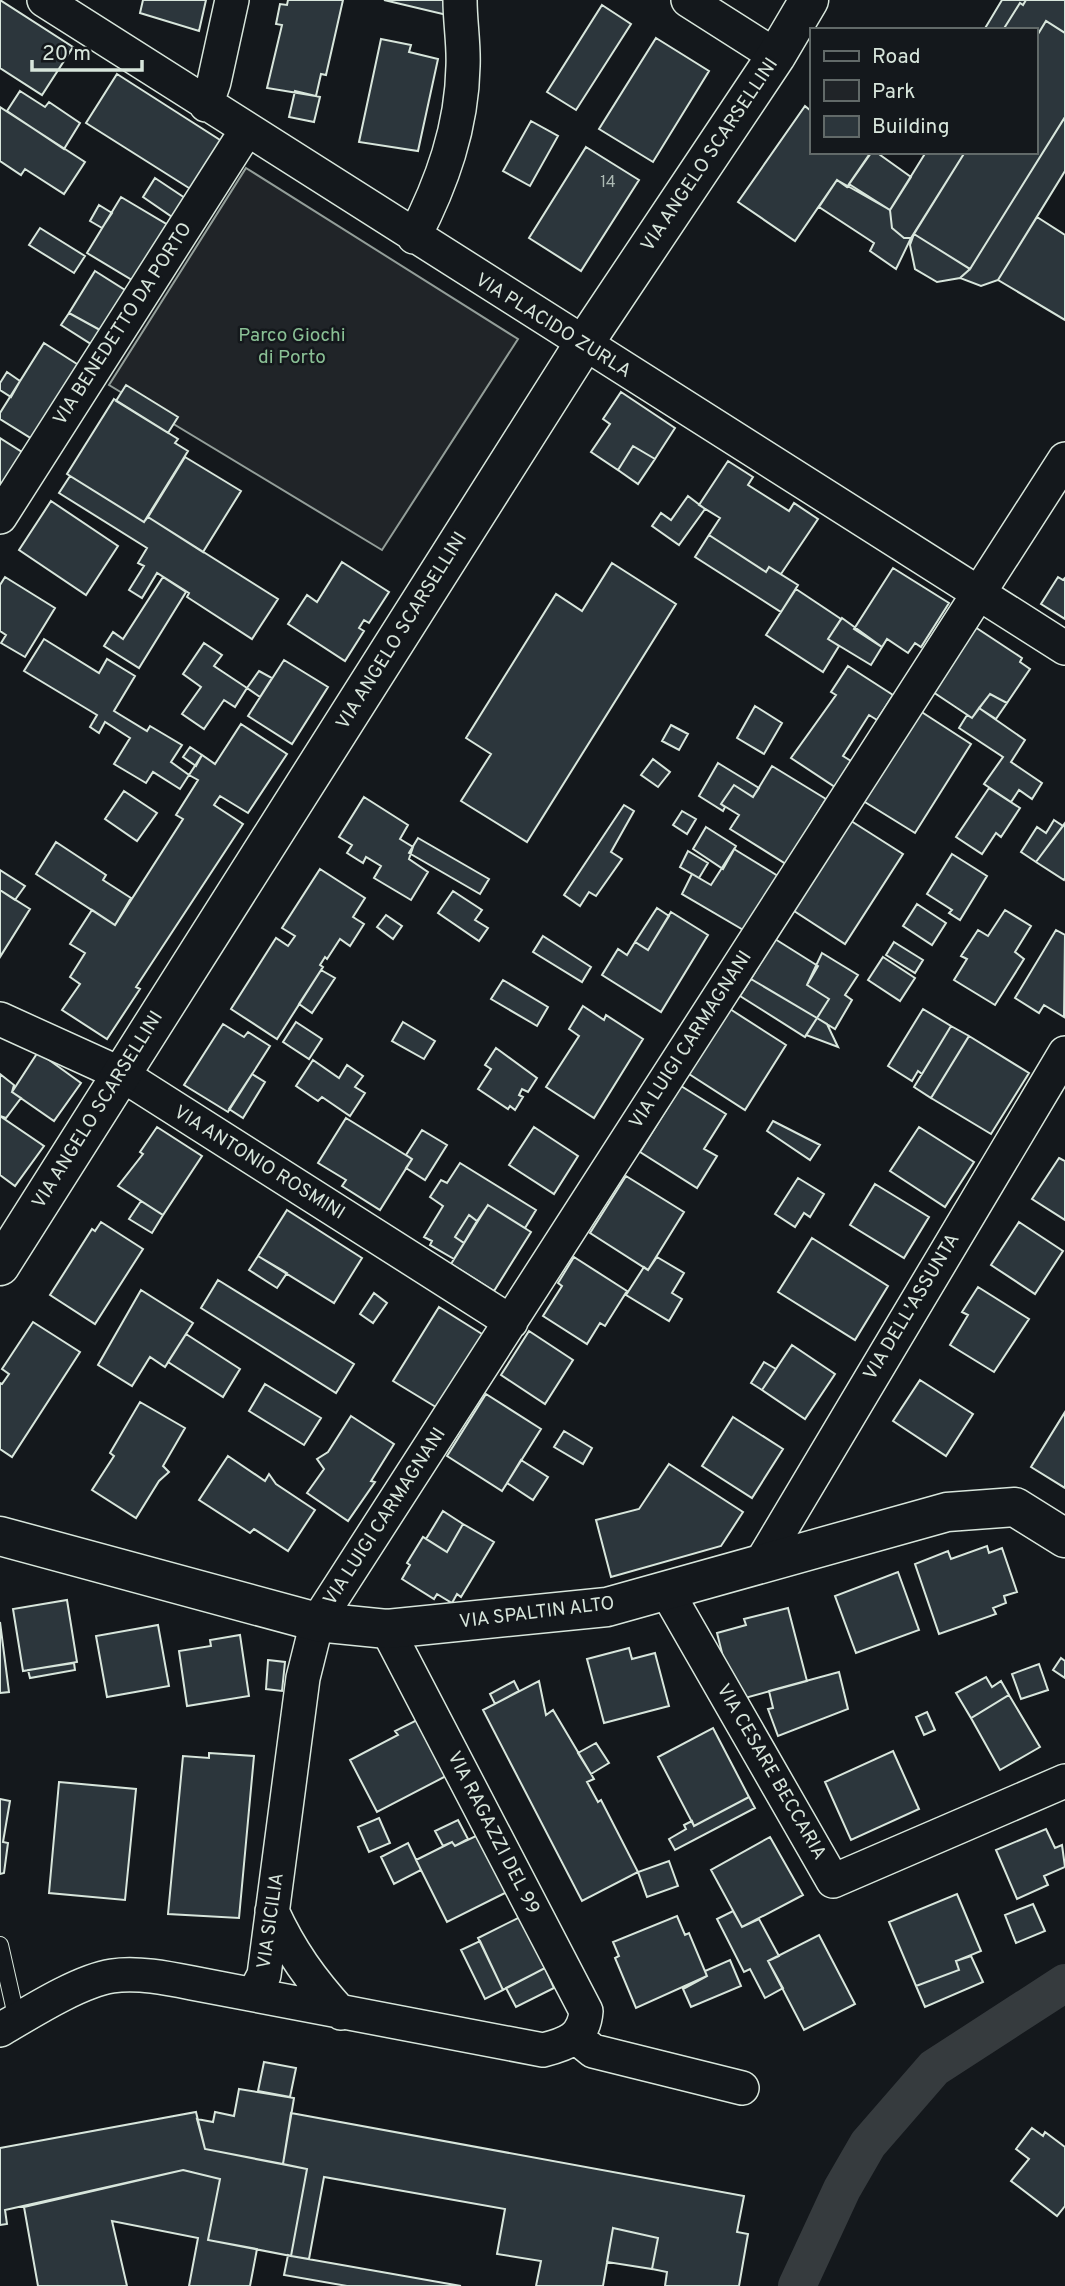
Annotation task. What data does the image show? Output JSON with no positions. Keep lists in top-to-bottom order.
{
  "streets": {
    "street": [
      "VIA ANGELO SCARSELLINI",
      "VIA BENEDETTO DA PORTO",
      "VIA PLACIDO ZURLA",
      "VIA LUIGI CARMAGNANI",
      "VIA ANTONIO ROSMINI",
      "VIA DELL'ASSUNTA",
      "VIA SPALTIN ALTO",
      "VIA CESARE BECCARIA",
      "VIA RAGAZZI DEL 99",
      "VIA SICILIA"
    ]
  },
  "crossings": [
    ["VIA ANGELO SCARSELLINI", "VIA PLACIDO ZURLA"],
    ["VIA ANGELO SCARSELLINI", "VIA ANTONIO ROSMINI"],
    ["VIA BENEDETTO DA PORTO", "VIA PLACIDO ZURLA"],
    ["VIA PLACIDO ZURLA", "VIA LUIGI CARMAGNANI"],
    ["VIA LUIGI CARMAGNANI", "VIA ANTONIO ROSMINI"],
    ["VIA LUIGI CARMAGNANI", "VIA SPALTIN ALTO"],
    ["VIA LUIGI CARMAGNANI", "VIA SICILIA"],
    ["VIA DELL'ASSUNTA", "VIA SPALTIN ALTO"],
    ["VIA SPALTIN ALTO", "VIA CESARE BECCARIA"],
    ["VIA SPALTIN ALTO", "VIA RAGAZZI DEL 99"],
    ["VIA SPALTIN ALTO", "VIA SICILIA"]
  ],
  "parks": ["Parco Giochi di Porto"],
  "house_numbers": ["14"],
  "legend": ["Road", "Park", "Building"],
  "scale_bar": "20 m"
}
